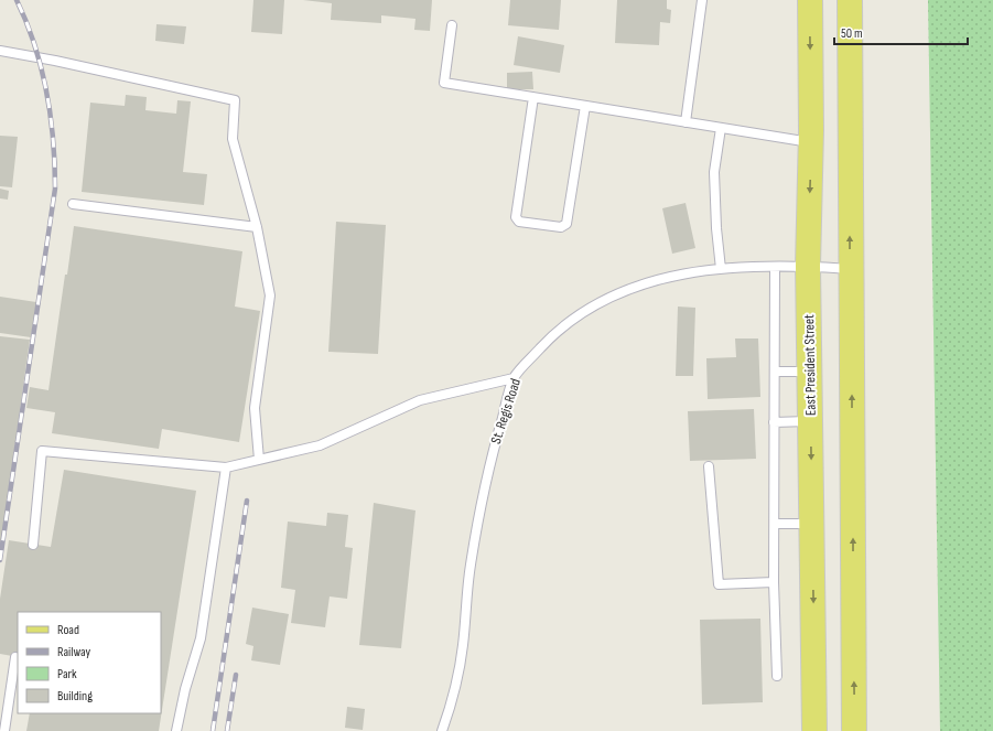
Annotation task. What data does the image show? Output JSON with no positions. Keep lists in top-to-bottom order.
{
  "streets": {
    "main road": ["East President Street"],
    "lane": ["St. Regis Road"]
  },
  "crossings": [
    ["East President Street", "St. Regis Road"]
  ],
  "legend": [
    "Road",
    "Railway",
    "Park",
    "Building"
  ],
  "scale_bar": "50 m"
}
